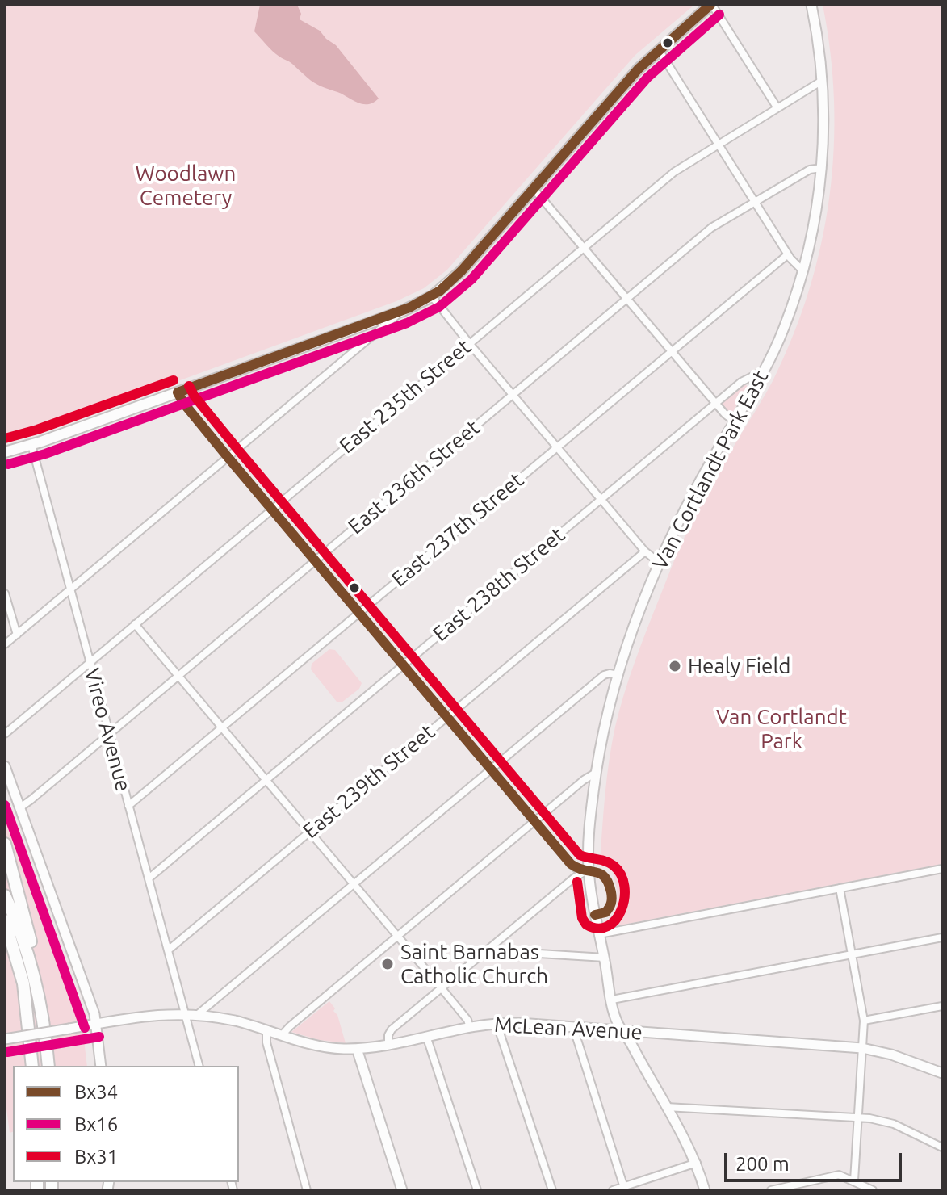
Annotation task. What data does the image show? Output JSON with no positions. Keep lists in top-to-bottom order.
{
  "streets": {
    "street": [
      "East 235th Street",
      "Van Cortlandt Park East",
      "East 236th Street",
      "East 237th Street",
      "East 238th Street",
      "Vireo Avenue",
      "East 239th Street",
      "McLean Avenue"
    ]
  },
  "crossings": [
    ["East 235th Street", "Van Cortlandt Park East"],
    ["East 235th Street", "Vireo Avenue"],
    ["Van Cortlandt Park East", "East 236th Street"],
    ["Van Cortlandt Park East", "East 238th Street"],
    ["Van Cortlandt Park East", "McLean Avenue"],
    ["East 236th Street", "Vireo Avenue"],
    ["East 237th Street", "Vireo Avenue"],
    ["East 238th Street", "Vireo Avenue"],
    ["Vireo Avenue", "East 239th Street"],
    ["Vireo Avenue", "McLean Avenue"]
  ],
  "parks": ["Woodlawn Cemetery", "Van Cortlandt Park"],
  "places": ["Healy Field", "Saint Barnabas Catholic Church"],
  "lines": ["transit line Bx34", "transit line Bx16", "transit line Bx31"],
  "legend": ["Bx34", "Bx16", "Bx31"],
  "scale_bar": "200 m"
}
